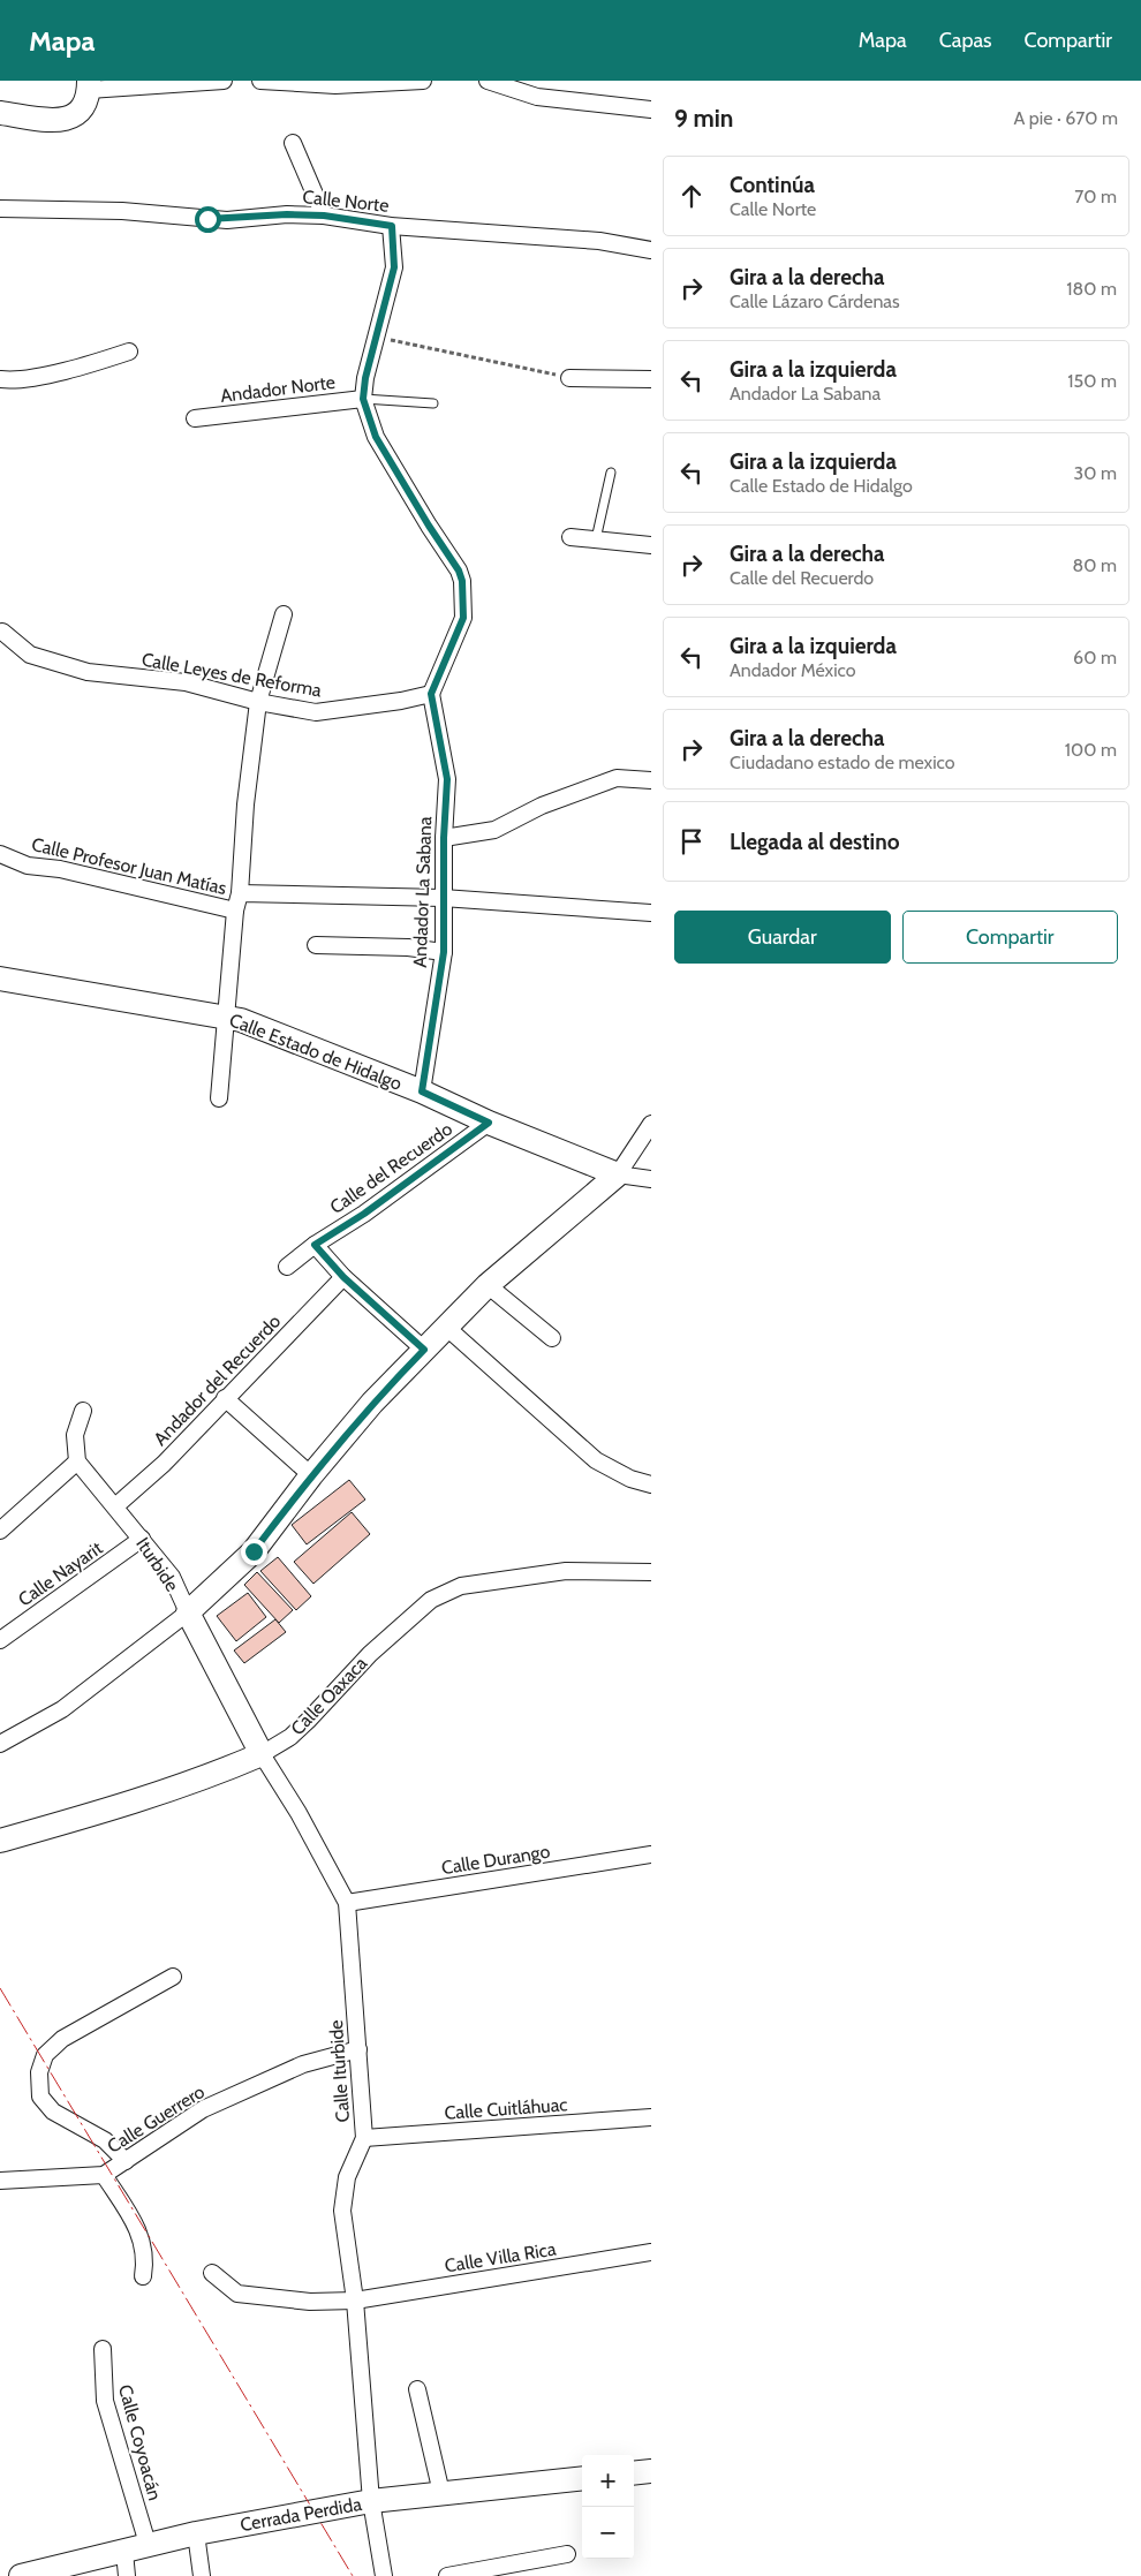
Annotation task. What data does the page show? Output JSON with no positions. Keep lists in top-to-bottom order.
{
  "streets": {
    "street": [
      "Calle Norte",
      "Andador Norte",
      "Calle Leyes de Reforma",
      "Calle Profesor Juan Matías",
      "Andador La Sabana",
      "Calle Estado de Hidalgo",
      "Calle del Recuerdo",
      "Andador del Recuerdo",
      "Iturbide",
      "Calle Nayarit",
      "Calle Oaxaca",
      "Calle Durango",
      "Calle Iturbide",
      "Calle Cuitláhuac",
      "Calle Guerrero",
      "Calle Villa Rica",
      "Calle Coyoacán",
      "Cerrada Perdida"
    ]
  },
  "crossings": [
    ["Calle Leyes de Reforma", "Andador La Sabana"],
    ["Calle Profesor Juan Matías", "Andador La Sabana"],
    ["Andador La Sabana", "Calle Estado de Hidalgo"],
    ["Calle Estado de Hidalgo", "Calle del Recuerdo"],
    ["Andador del Recuerdo", "Iturbide"],
    ["Iturbide", "Calle Nayarit"],
    ["Iturbide", "Calle Oaxaca"],
    ["Iturbide", "Calle Iturbide"],
    ["Calle Oaxaca", "Calle Iturbide"],
    ["Calle Durango", "Calle Iturbide"],
    ["Calle Iturbide", "Calle Cuitláhuac"],
    ["Calle Iturbide", "Calle Guerrero"],
    ["Calle Iturbide", "Calle Villa Rica"],
    ["Calle Iturbide", "Cerrada Perdida"],
    ["Calle Coyoacán", "Cerrada Perdida"]
  ],
  "page": {
    "header": "Mapa",
    "nav": ["Mapa", "Capas", "Compartir"],
    "heading": ["9 min", "A pie · 670 m"],
    "list": [
      ["Continúa", "Calle Norte", "70 m"],
      ["Gira a la derecha", "Calle Lázaro Cárdenas", "180 m"],
      ["Gira a la izquierda", "Andador La Sabana", "150 m"],
      ["Gira a la izquierda", "Calle Estado de Hidalgo", "30 m"],
      ["Gira a la derecha", "Calle del Recuerdo", "80 m"],
      ["Gira a la izquierda", "Andador México", "60 m"],
      ["Gira a la derecha", "Ciudadano estado de mexico", "100 m"],
      "Llegada al destino"
    ],
    "buttons": ["Guardar", "Compartir"],
    "map_buttons": ["+", "−"]
  }
}
